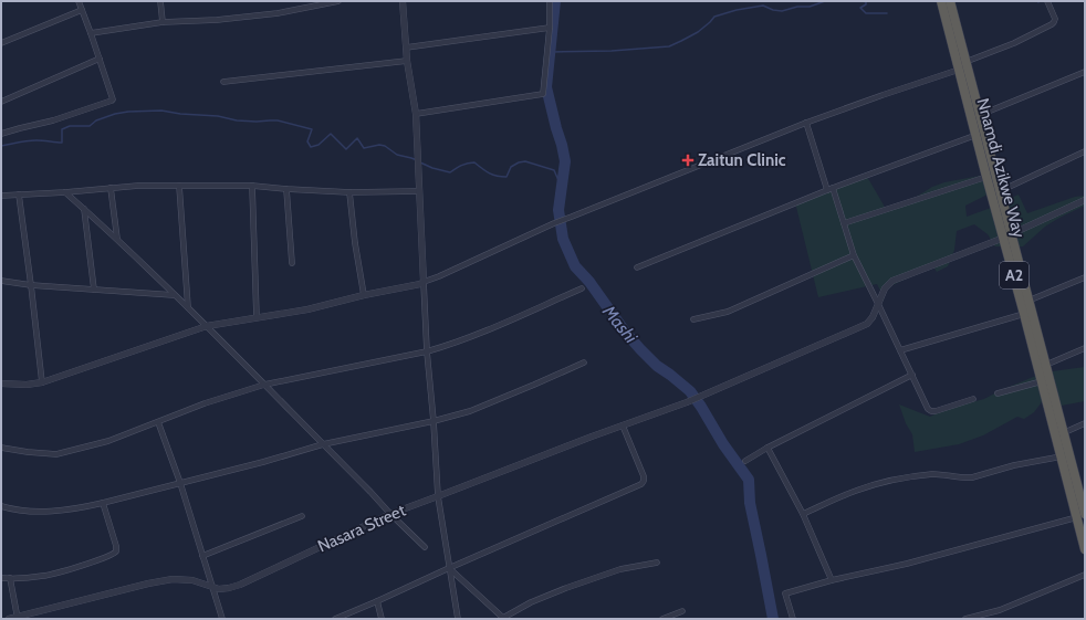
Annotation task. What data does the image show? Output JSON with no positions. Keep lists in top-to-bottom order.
{
  "streets": {
    "highway": ["Nnamdi Azikwe Way", "A2"],
    "street": ["Nasara Street"]
  },
  "crossings": [
    ["Nnamdi Azikwe Way", "Nasara Street"]
  ],
  "water": ["Mashi"],
  "places": {
    "health": ["Zaitun Clinic"]
  }
}
